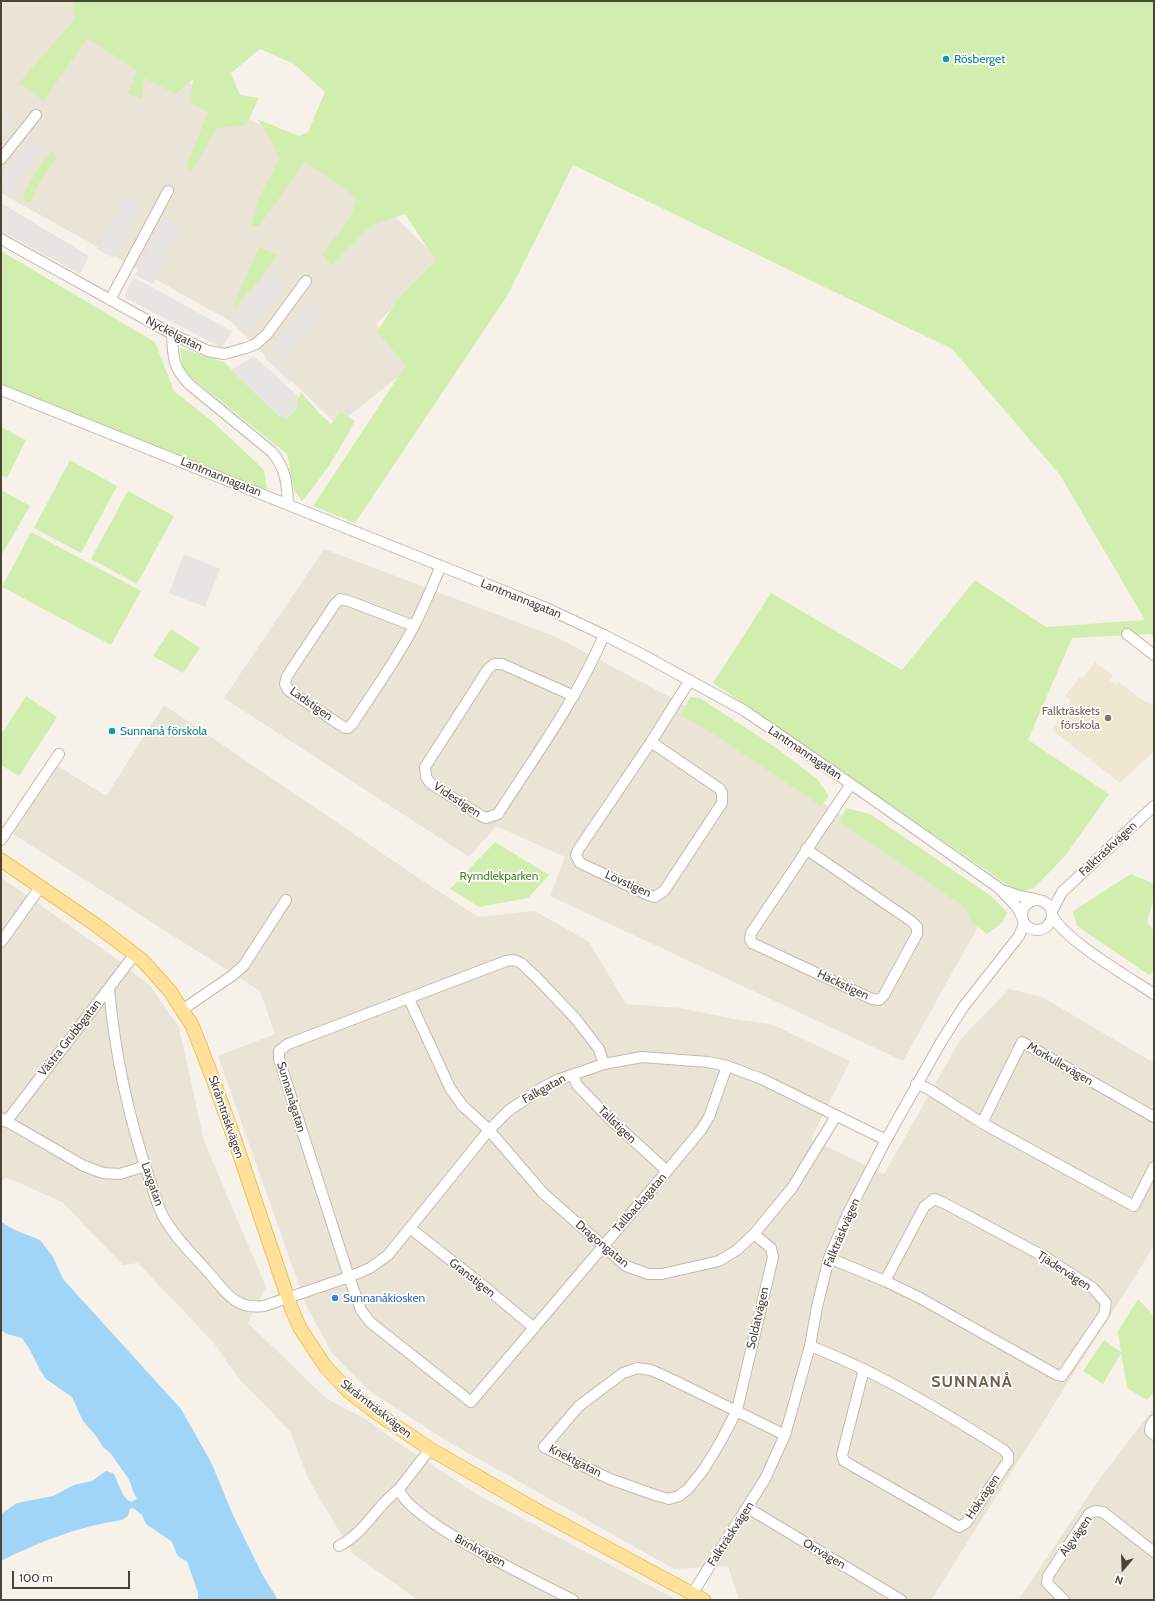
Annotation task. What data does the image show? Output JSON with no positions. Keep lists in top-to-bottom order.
{
  "streets": {
    "main road": ["Skråmträskvägen"],
    "street": [
      "Nyckelgatan",
      "Lantmannagatan",
      "Ladstigen",
      "Videstigen",
      "Falkträskvägen",
      "Lövstigen",
      "Häckstigen",
      "Västra Grubbgatan",
      "Morkullevägen",
      "Falkgatan",
      "Sunnanågatan",
      "Tallstigen",
      "Laxgatan",
      "Tallbackagatan",
      "Dragongatan",
      "Tjädervägen",
      "Granstigen",
      "Soldatvägen",
      "Knektgatan",
      "Hökvägen",
      "Älgvägen",
      "Brinkvägen",
      "Orrvägen"
    ]
  },
  "crossings": [
    ["Lantmannagatan", "Ladstigen"],
    ["Lantmannagatan", "Videstigen"],
    ["Lantmannagatan", "Falkträskvägen"],
    ["Lantmannagatan", "Lövstigen"],
    ["Lantmannagatan", "Häckstigen"],
    ["Falkträskvägen", "Falkgatan"],
    ["Falkträskvägen", "Skråmträskvägen"],
    ["Falkträskvägen", "Tjädervägen"],
    ["Falkträskvägen", "Knektgatan"],
    ["Falkträskvägen", "Hökvägen"],
    ["Falkträskvägen", "Orrvägen"],
    ["Västra Grubbgatan", "Skråmträskvägen"],
    ["Västra Grubbgatan", "Laxgatan"],
    ["Falkgatan", "Sunnanågatan"],
    ["Falkgatan", "Skråmträskvägen"],
    ["Falkgatan", "Tallstigen"],
    ["Falkgatan", "Laxgatan"],
    ["Falkgatan", "Tallbackagatan"],
    ["Falkgatan", "Dragongatan"],
    ["Falkgatan", "Granstigen"],
    ["Sunnanågatan", "Tallbackagatan"],
    ["Sunnanågatan", "Dragongatan"],
    ["Skråmträskvägen", "Laxgatan"],
    ["Tallstigen", "Tallbackagatan"],
    ["Tallbackagatan", "Dragongatan"],
    ["Tallbackagatan", "Granstigen"],
    ["Dragongatan", "Soldatvägen"],
    ["Soldatvägen", "Knektgatan"]
  ],
  "districts": ["SUNNANÅ"],
  "parks": ["Rymdlekparken"],
  "places": [
    "Rösberget",
    "Falkträskets förskola",
    "Sunnanå förskola",
    "Sunnanåkiosken"
  ],
  "scale_bar": "100 m",
  "north": "bottom"
}
